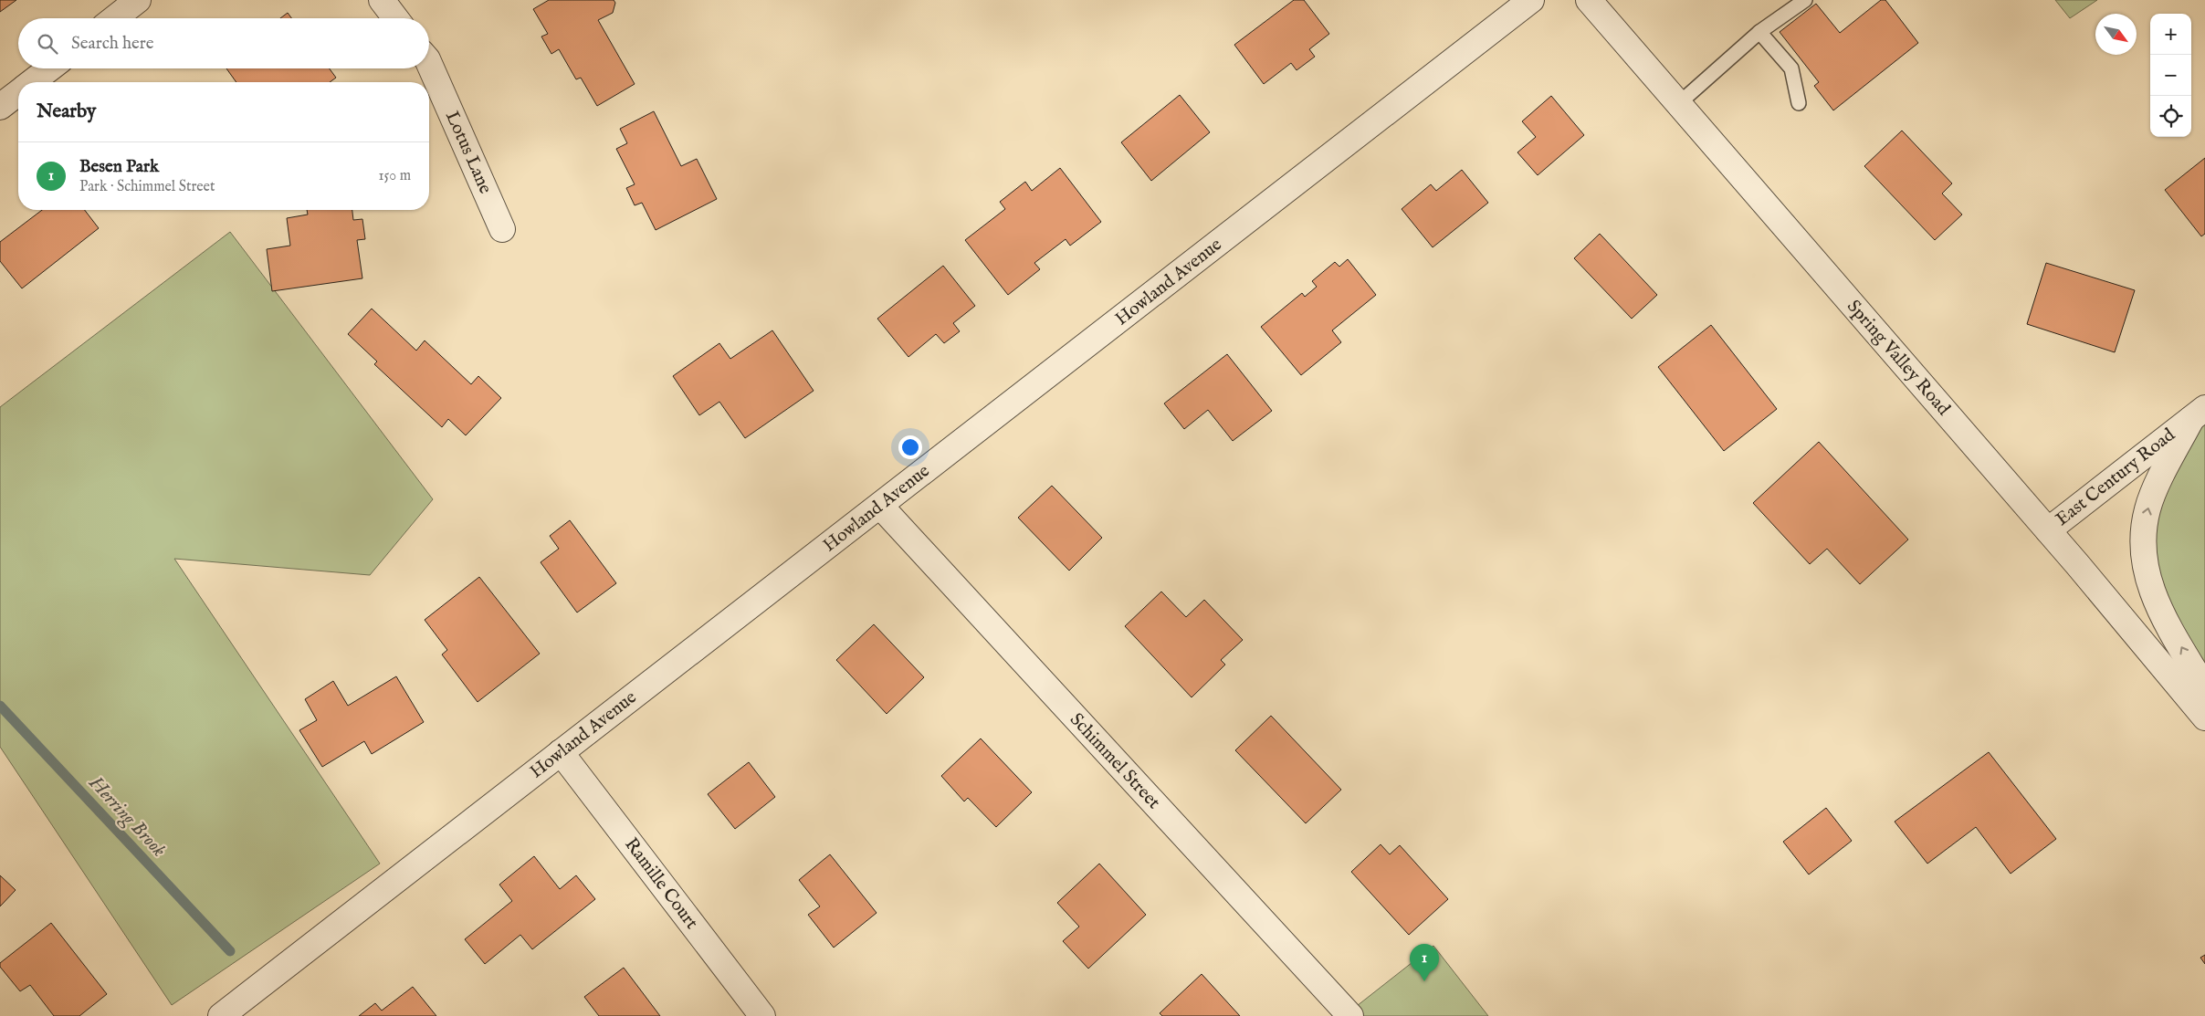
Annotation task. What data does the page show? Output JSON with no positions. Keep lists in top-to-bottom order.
{
  "streets": {
    "street": [
      "Lotus Lane",
      "Howland Avenue",
      "Spring Valley Road",
      "East Century Road",
      "Schimmel Street",
      "Ramille Court"
    ]
  },
  "crossings": [
    ["Howland Avenue", "Schimmel Street"],
    ["Howland Avenue", "Ramille Court"],
    ["Spring Valley Road", "East Century Road"]
  ],
  "water": ["Herring Brook"],
  "north": "bottom right",
  "page": {
    "map_buttons": ["+", "−"],
    "search": "Search here",
    "heading": "Nearby",
    "list": [
      {
        "mark": "1",
        "name": "Besen Park",
        "note": "Park · Schimmel Street",
        "value": "150 m"
      }
    ],
    "pins": "1"
  }
}
